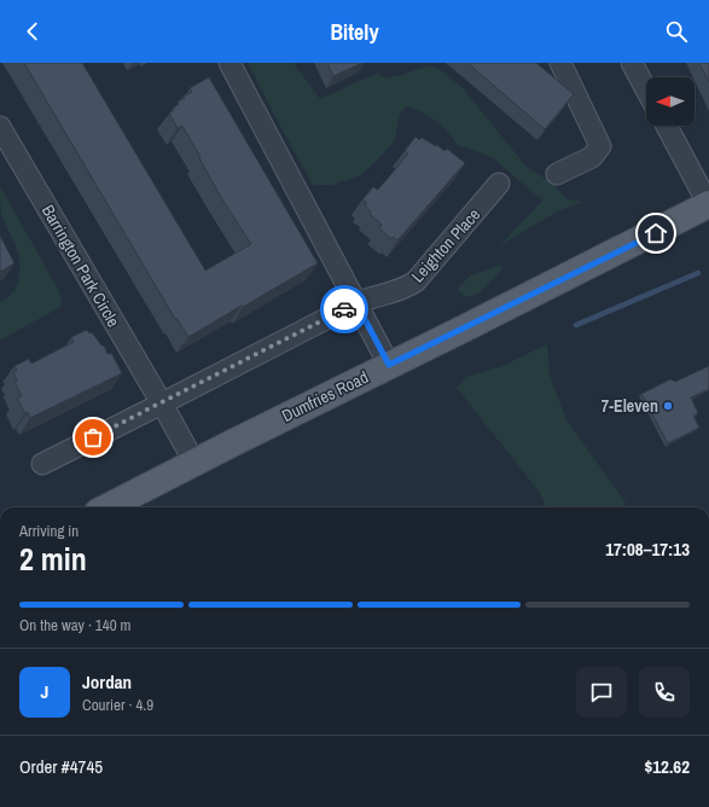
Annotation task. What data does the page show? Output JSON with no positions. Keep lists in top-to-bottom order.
{
  "streets": {
    "main road": ["Dumfries Road"],
    "street": ["Leighton Place", "Barrington Park Circle"]
  },
  "crossings": [
    ["Barrington Park Circle", "Dumfries Road"]
  ],
  "places": ["7-Eleven"],
  "north": "left",
  "page": {
    "header": "Bitely",
    "heading": ["2 min", "Arriving in", "17:08–17:13"],
    "panel": [
      "Jordan",
      "Courier · 4.9",
      "Order #4745",
      "$12.62"
    ],
    "bar": "On the way · 140 m",
    "round": "J"
  }
}
